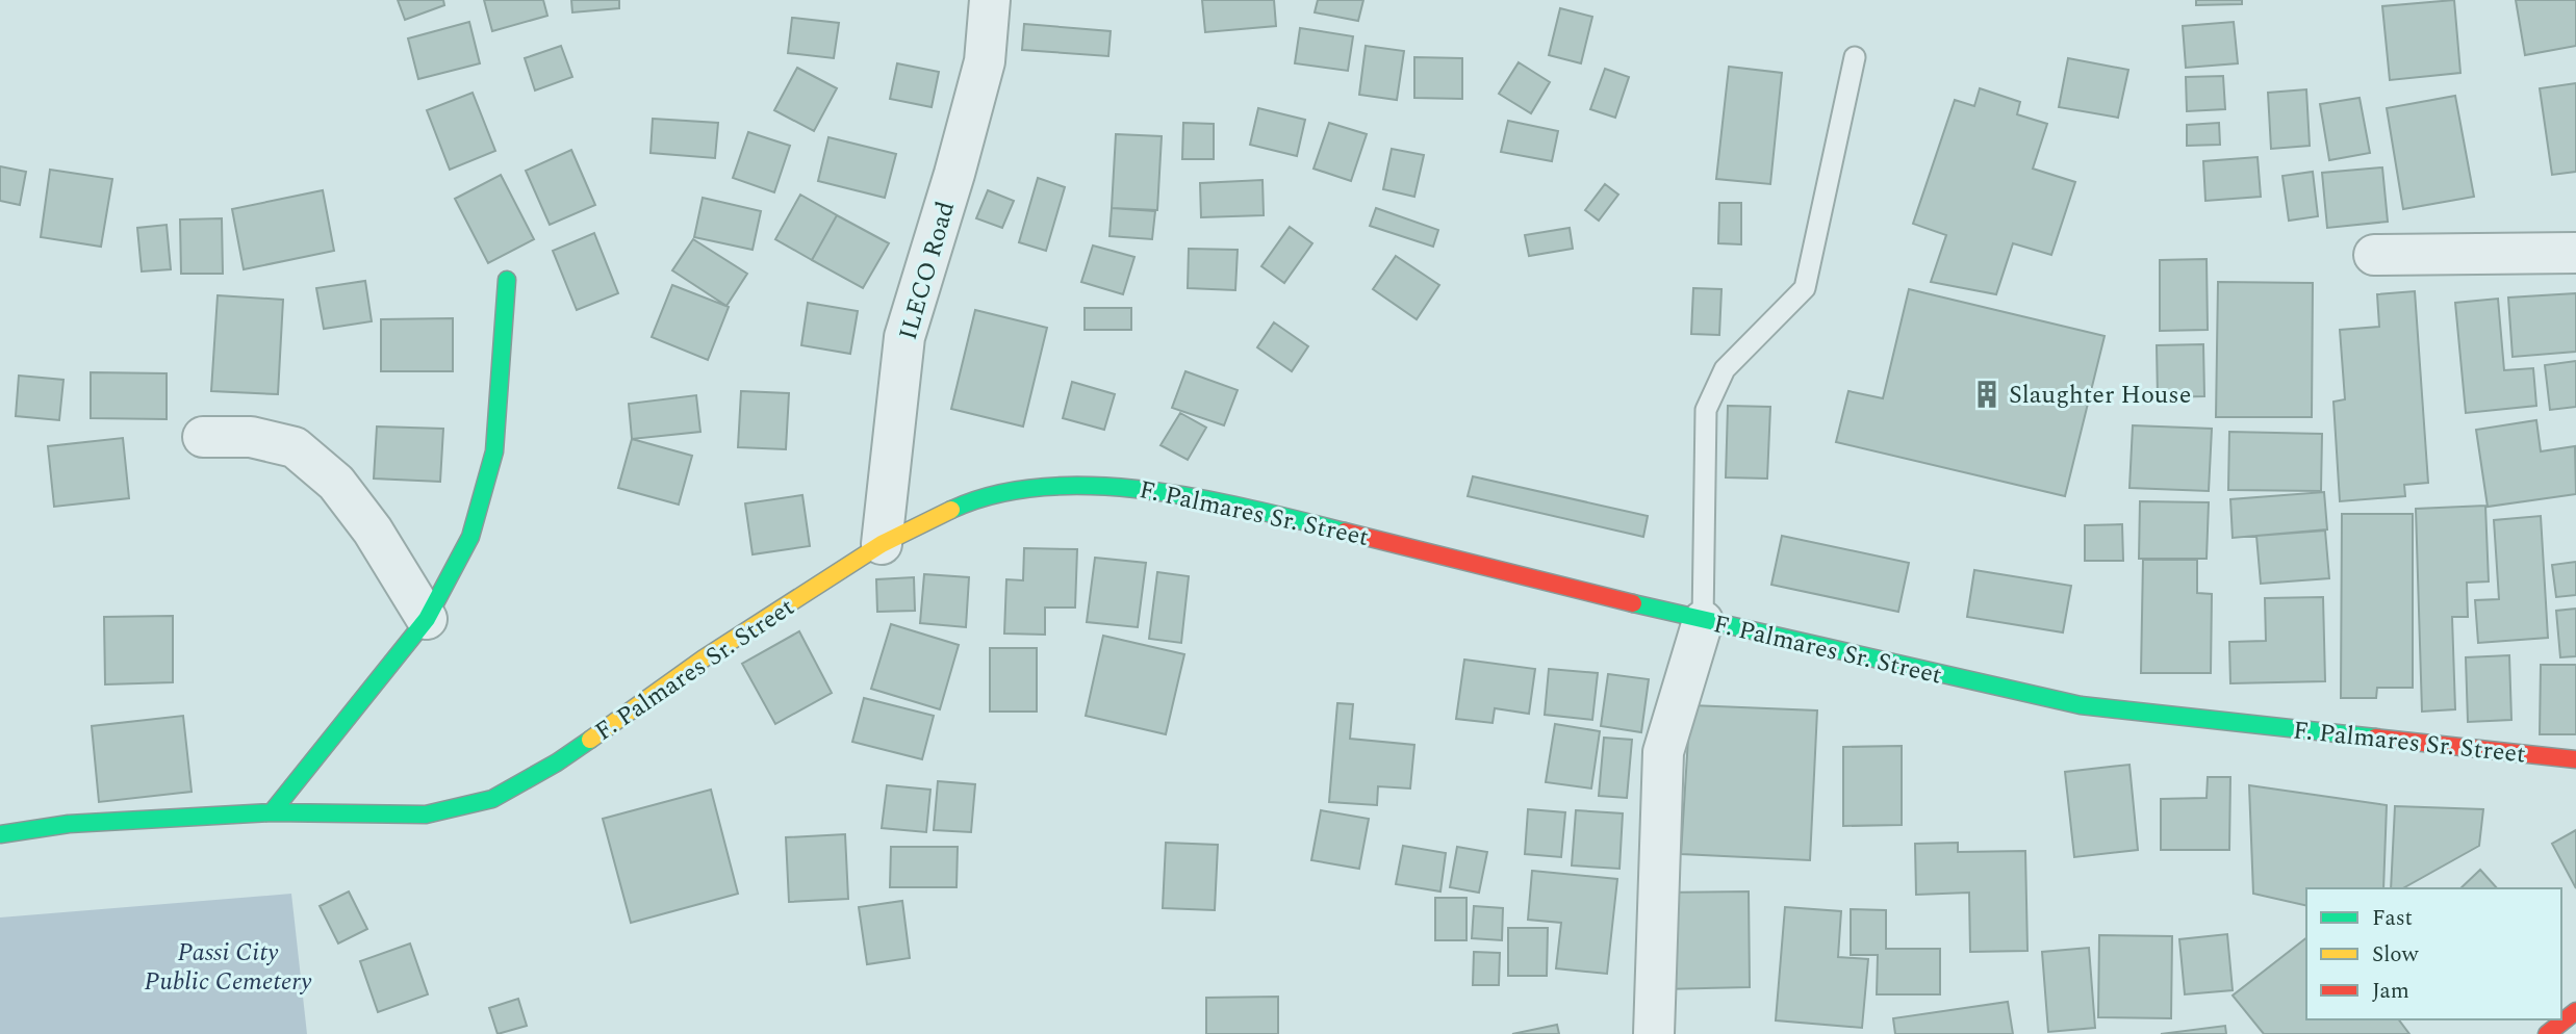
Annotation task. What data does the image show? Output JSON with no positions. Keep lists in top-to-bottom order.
{
  "streets": {
    "main road": ["F. Palmares Sr. Street"],
    "street": ["ILECO Road"]
  },
  "crossings": [
    ["ILECO Road", "F. Palmares Sr. Street"]
  ],
  "parks": ["Passi City Public Cemetery"],
  "places": {
    "building": ["Slaughter House"]
  },
  "legend": ["Fast", "Slow", "Jam"]
}
